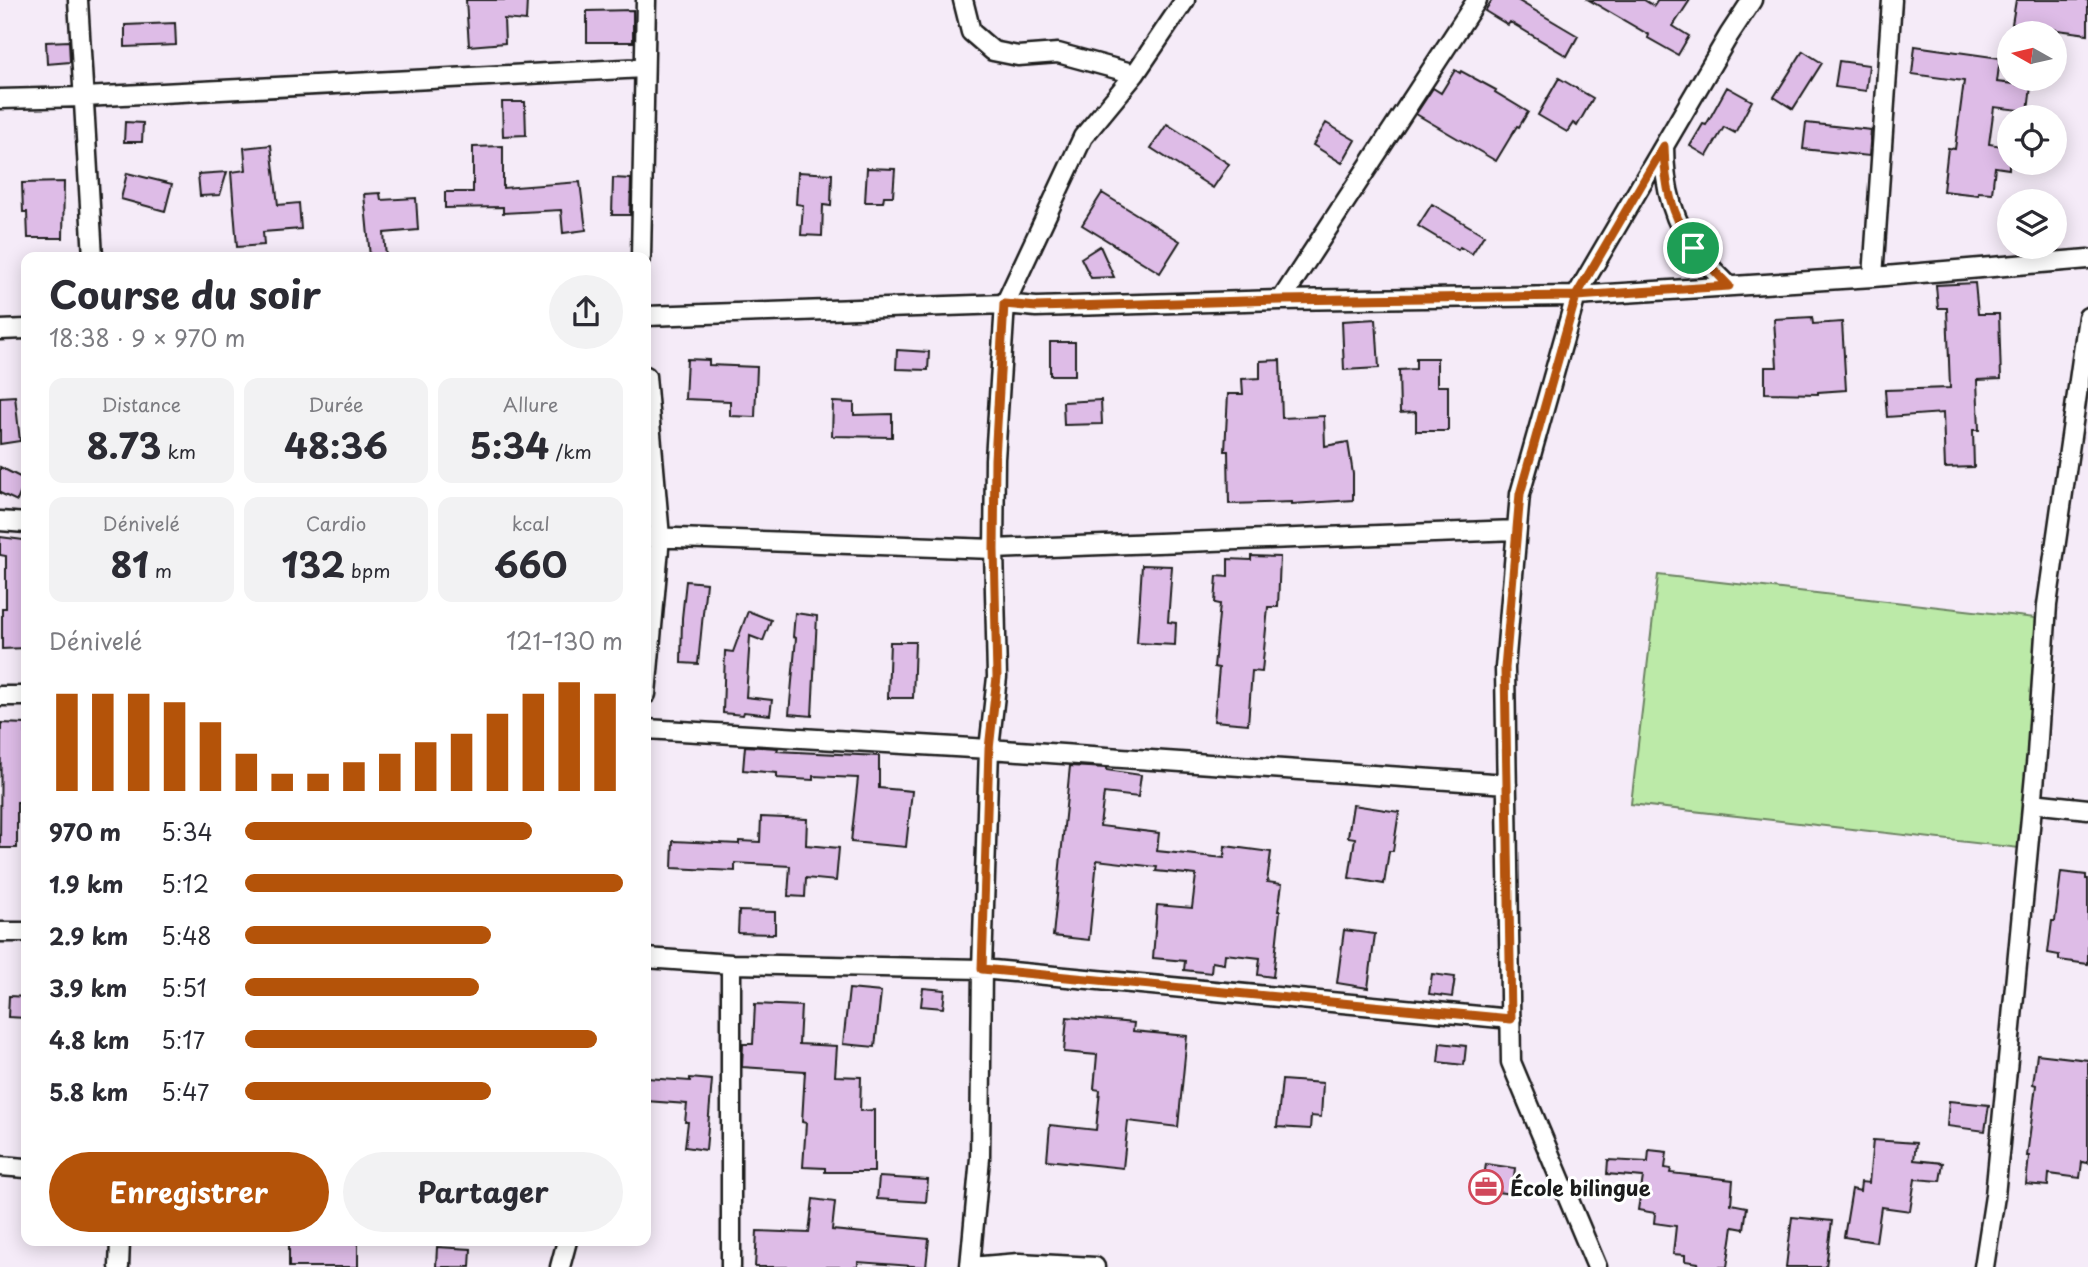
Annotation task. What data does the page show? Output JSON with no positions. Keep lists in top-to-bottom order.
{
  "places": {
    "office": ["École bilingue"]
  },
  "north": "left",
  "page": {
    "heading": ["Course du soir", "18:38 · 9 × 970 m"],
    "stats": [
      ["Distance", "8.73 km"],
      ["Durée", "48:36"],
      ["Allure", "5:34 /km"],
      ["Dénivelé", "81 m"],
      ["Cardio", "132 bpm"],
      ["kcal", "660"]
    ],
    "chart": ["Dénivelé", "121–130 m"],
    "list": [
      {
        "name": "970 m",
        "note": "5:34"
      },
      {
        "name": "1.9 km",
        "note": "5:12"
      },
      {
        "name": "2.9 km",
        "note": "5:48"
      },
      {
        "name": "3.9 km",
        "note": "5:51"
      },
      {
        "name": "4.8 km",
        "note": "5:17"
      },
      {
        "name": "5.8 km",
        "note": "5:47"
      }
    ],
    "buttons": ["Enregistrer", "Partager"]
  }
}
